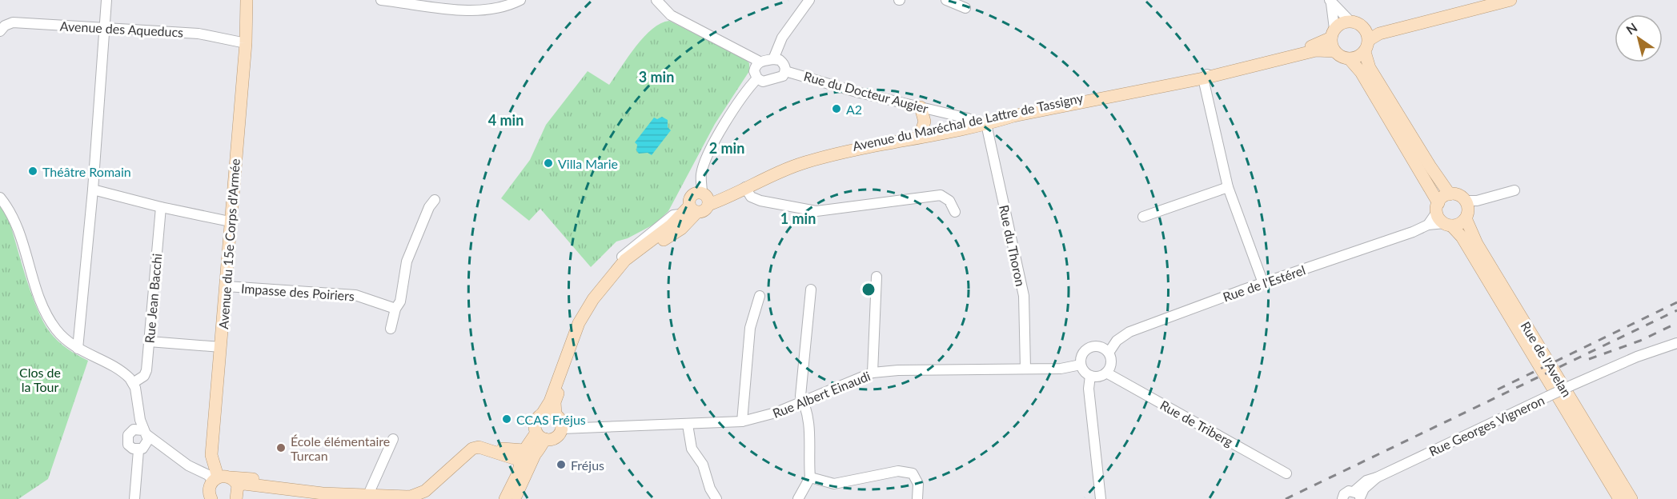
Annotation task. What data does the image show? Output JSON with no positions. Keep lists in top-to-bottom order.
{
  "streets": {
    "main road": ["Avenue du Maréchal de Lattre de Tassigny", "Avenue du 15e Corps d'Armée", "Rue de l'Avelan"],
    "street": [
      "Avenue des Aqueducs",
      "Rue du Docteur Augier",
      "Rue du Thoron",
      "Rue de l'Estérel",
      "Impasse des Poiriers",
      "Rue Jean Bacchi",
      "Rue Albert Einaudi",
      "Rue de Triberg",
      "Rue Georges Vigneron"
    ]
  },
  "crossings": [
    ["Avenue des Aqueducs", "Avenue du 15e Corps d'Armée"],
    ["Rue du Docteur Augier", "Avenue du Maréchal de Lattre de Tassigny"],
    ["Avenue du Maréchal de Lattre de Tassigny", "Rue du Thoron"],
    ["Avenue du 15e Corps d'Armée", "Impasse des Poiriers"],
    ["Rue du Thoron", "Rue Albert Einaudi"],
    ["Rue de l'Estérel", "Rue de l'Avelan"],
    ["Rue de l'Estérel", "Rue Albert Einaudi"],
    ["Rue de l'Estérel", "Rue de Triberg"],
    ["Rue Albert Einaudi", "Rue de Triberg"]
  ],
  "parks": ["Clos de la Tour"],
  "places": [
    "A2",
    "Villa Marie",
    "Théâtre Romain",
    "CCAS Fréjus",
    "École élémentaire Turcan",
    "Fréjus"
  ],
  "north": "top left",
  "rings": [
    "3 min",
    "4 min",
    "2 min",
    "1 min"
  ]
}
